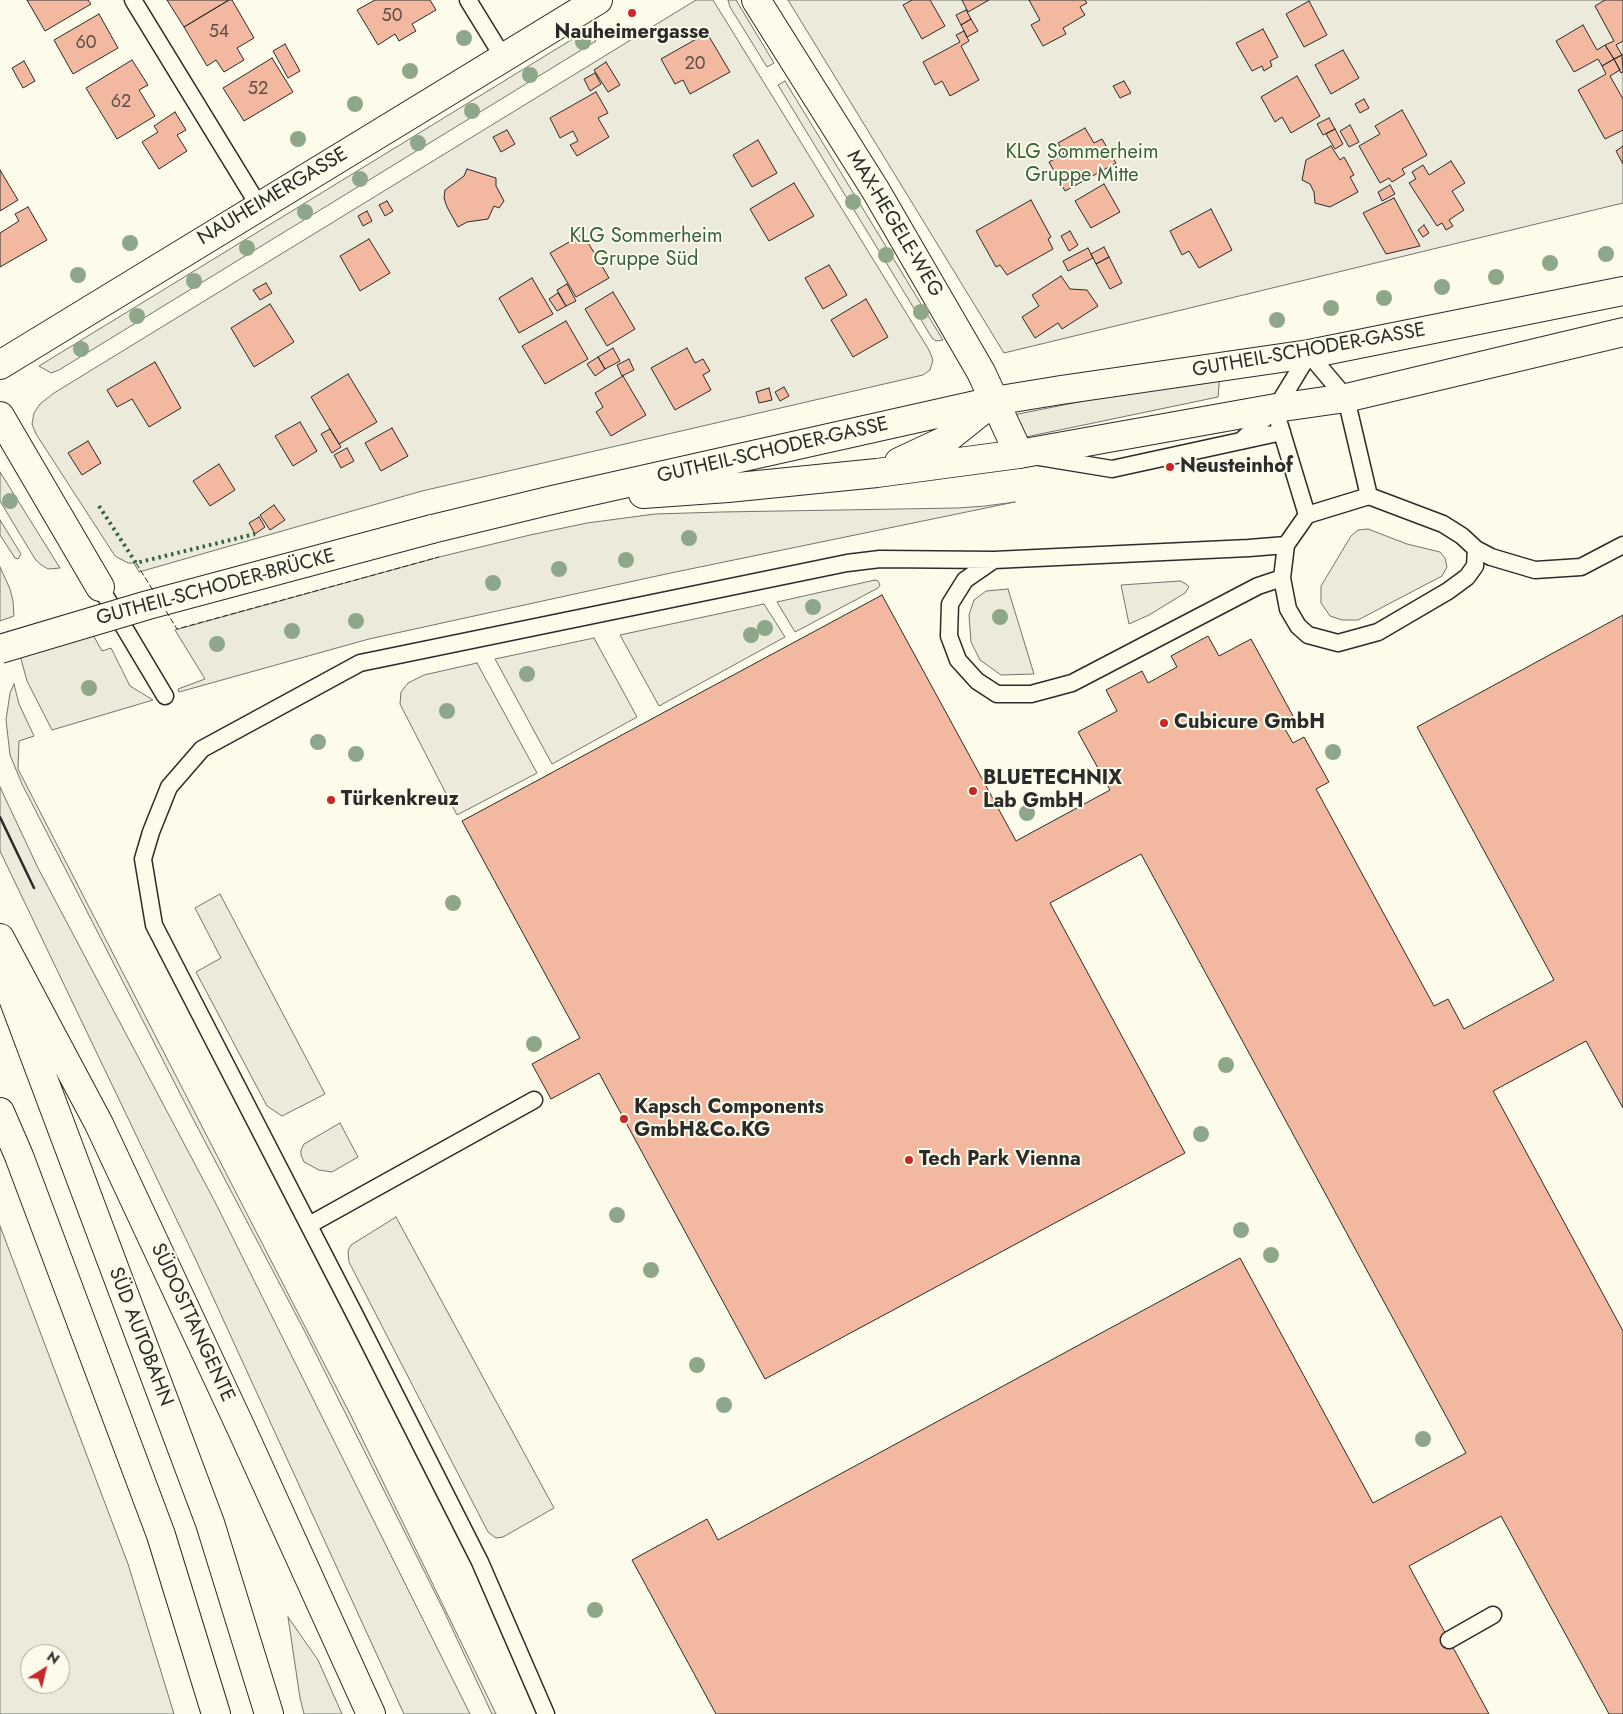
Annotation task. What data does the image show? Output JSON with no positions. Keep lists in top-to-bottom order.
{
  "streets": {
    "main road": [
      "NAUHEIMERGASSE",
      "MAX-HEGELE-WEG",
      "GUTHEIL-SCHODER-GASSE",
      "GUTHEIL-SCHODER-BRÜCKE",
      "SÜDOSTTANGENTE",
      "SÜD AUTOBAHN"
    ]
  },
  "crossings": [
    ["MAX-HEGELE-WEG", "GUTHEIL-SCHODER-GASSE"],
    ["GUTHEIL-SCHODER-GASSE", "GUTHEIL-SCHODER-BRÜCKE"]
  ],
  "parks": ["KLG Sommerheim Gruppe Mitte", "KLG Sommerheim Gruppe Süd"],
  "places": [
    "Nauheimergasse",
    "Neusteinhof",
    "Cubicure GmbH",
    "BLUETECHNIX Lab GmbH",
    "Türkenkreuz",
    "Kapsch Components GmbH&Co.KG",
    "Tech Park Vienna"
  ],
  "house_numbers": [
    "50",
    "54",
    "60",
    "20",
    "52",
    "62"
  ],
  "north": "top right"
}
